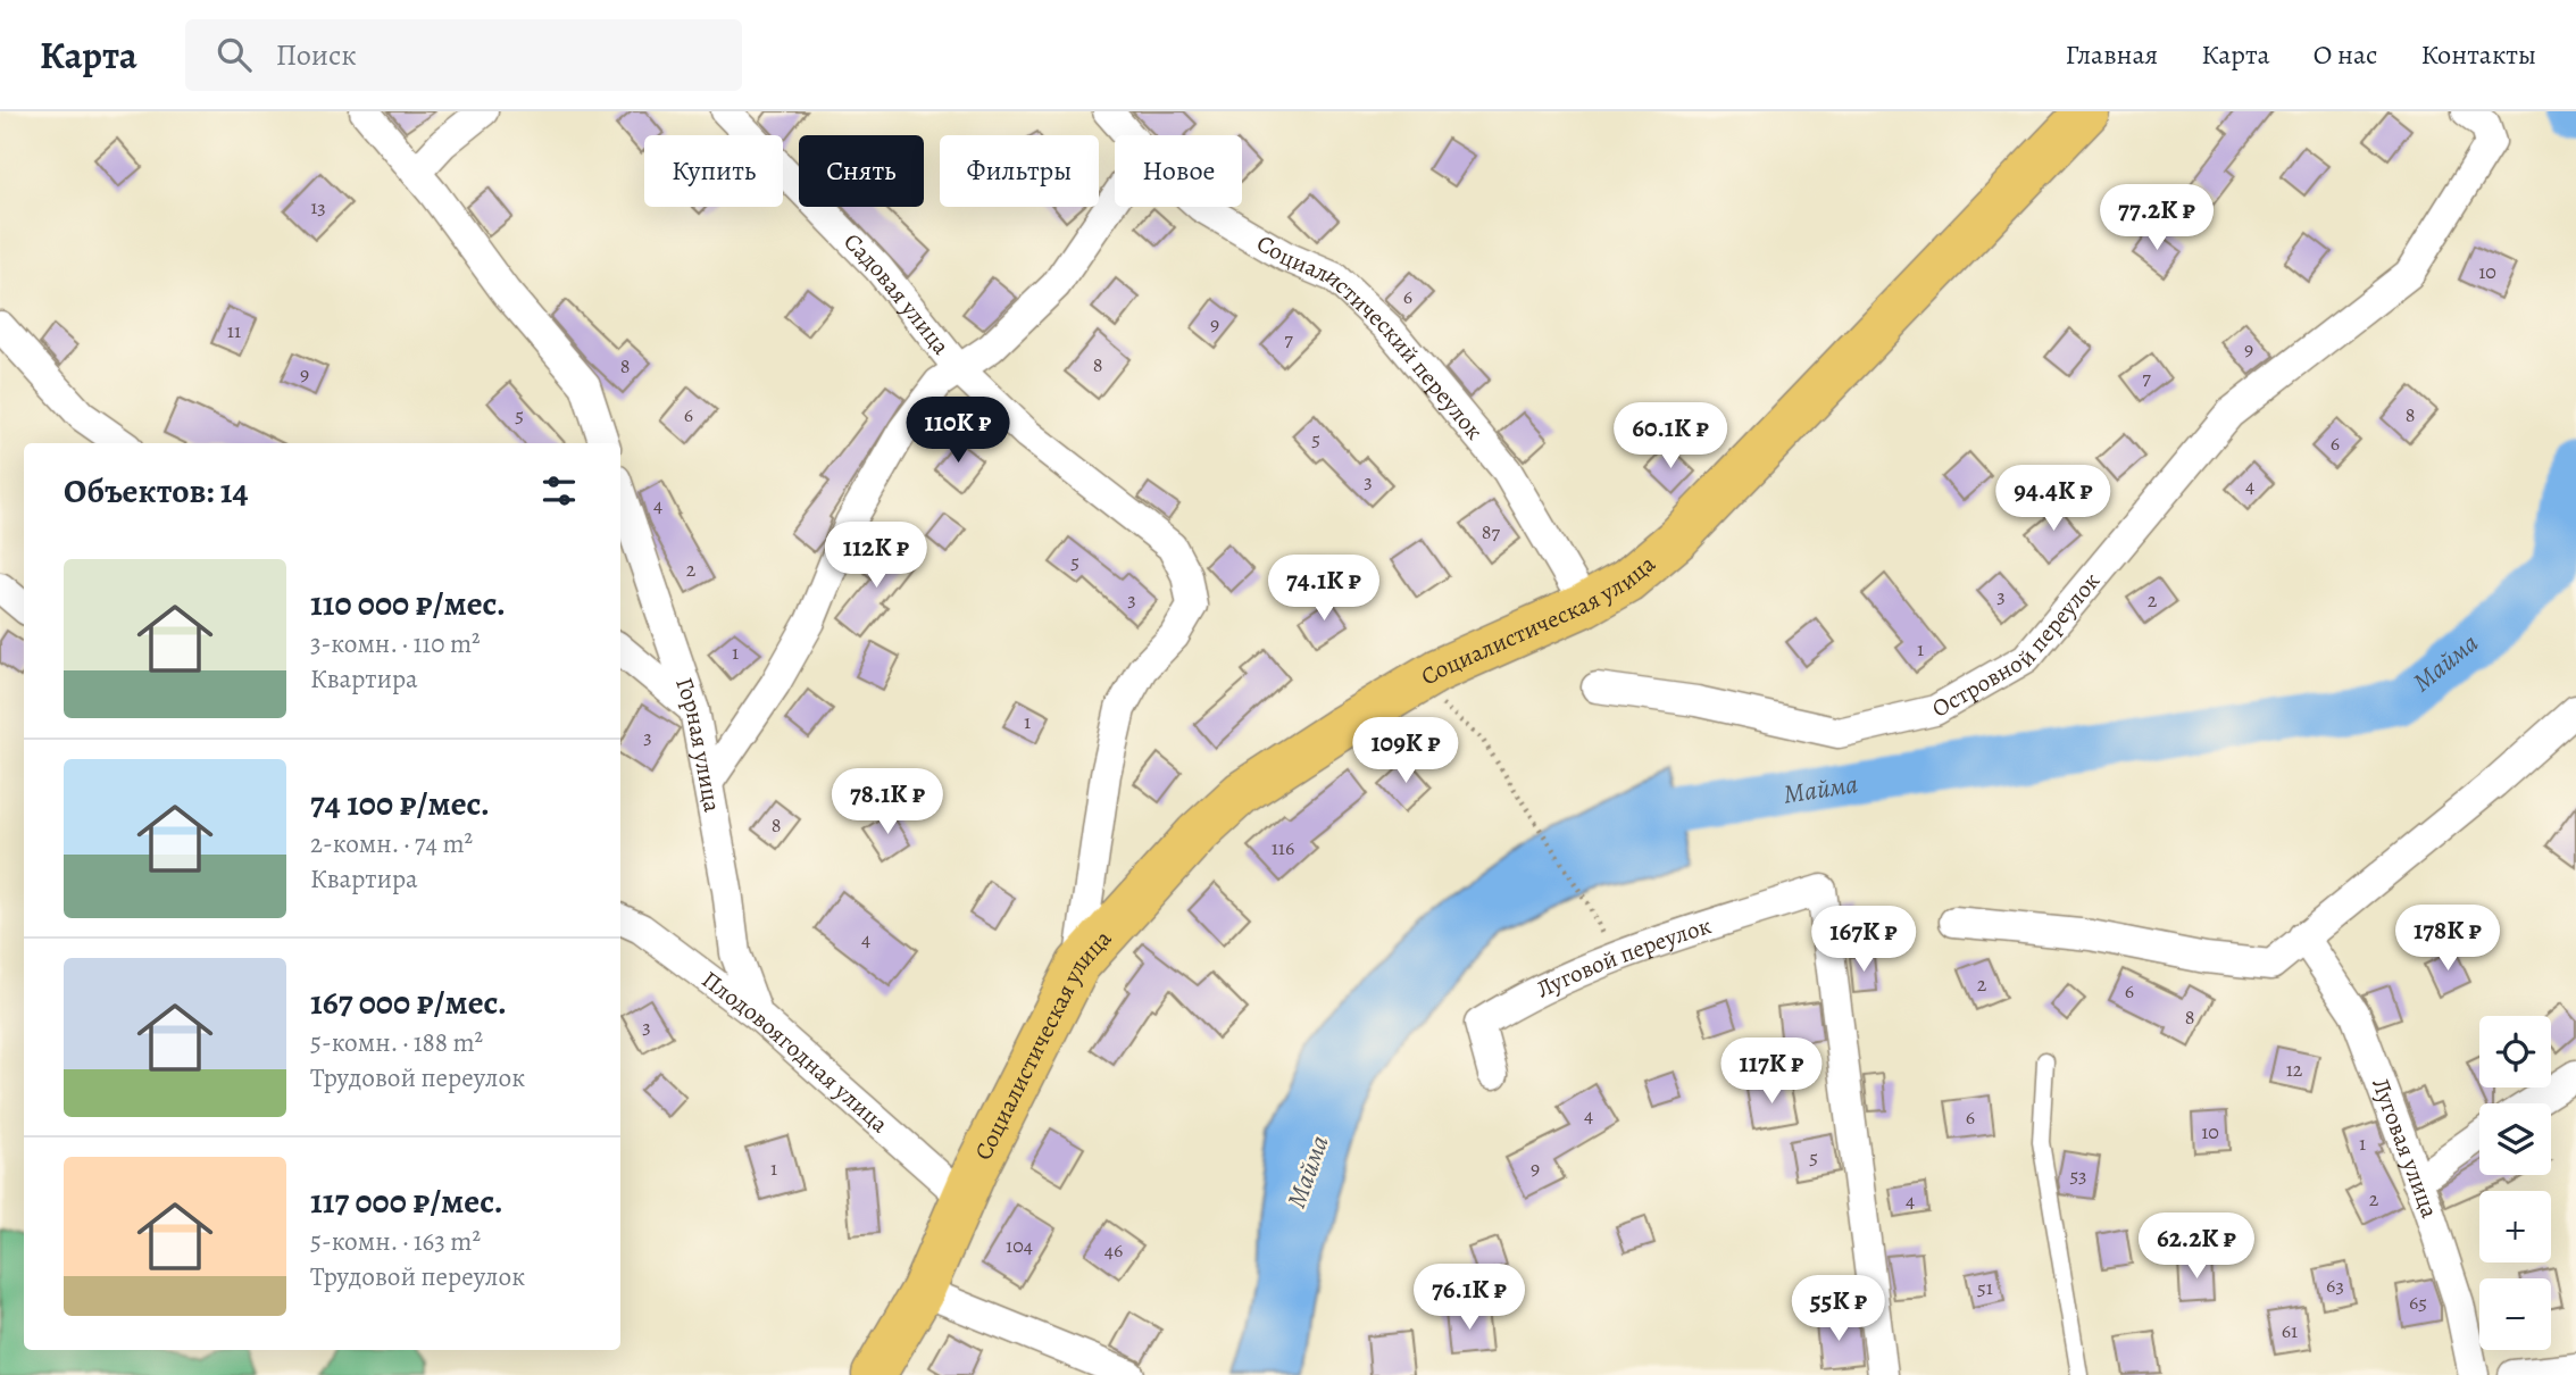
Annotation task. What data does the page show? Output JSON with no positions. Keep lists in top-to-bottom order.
{
  "streets": {
    "main road": ["Социалистическая улица"],
    "street": [
      "Садовая улица",
      "Социалистический переулок",
      "Островной переулок",
      "Горная улица",
      "Луговой переулок",
      "Плодовоягодная улица",
      "Луговая улица"
    ]
  },
  "crossings": [
    ["Садовая улица", "Социалистическая улица"],
    ["Социалистический переулок", "Социалистическая улица"],
    ["Социалистическая улица", "Плодовоягодная улица"],
    ["Горная улица", "Плодовоягодная улица"]
  ],
  "water": ["Майма"],
  "house_numbers": [
    "13",
    "10",
    "6",
    "9",
    "11",
    "7",
    "9",
    "8",
    "8",
    "9",
    "7",
    "5",
    "6",
    "8",
    "5",
    "6",
    "3",
    "4",
    "4",
    "87",
    "5",
    "2",
    "3",
    "3",
    "2",
    "1",
    "1",
    "1",
    "3",
    "8",
    "116",
    "4",
    "2",
    "6",
    "8",
    "3",
    "12",
    "4",
    "6",
    "10",
    "1",
    "5",
    "1",
    "9",
    "53",
    "2",
    "4",
    "104",
    "46",
    "63",
    "51",
    "65",
    "61"
  ],
  "page": {
    "header": "Карта",
    "search": "Поиск",
    "nav": [
      "Главная",
      "Карта",
      "О нас",
      "Контакты"
    ],
    "chip": [
      "Купить",
      "Снять",
      "Фильтры",
      "Новое"
    ],
    "price": [
      "77.2K ₽",
      "110K ₽",
      "60.1K ₽",
      "94.4K ₽",
      "112K ₽",
      "74.1K ₽",
      "109K ₽",
      "78.1K ₽",
      "178K ₽",
      "167K ₽",
      "117K ₽",
      "62.2K ₽",
      "76.1K ₽",
      "55K ₽"
    ],
    "heading": "Объектов: 14",
    "list": [
      {
        "name": "110 000 ₽/мес.",
        "note": "3-комн. · 110 m² · Квартира"
      },
      {
        "name": "74 100 ₽/мес.",
        "note": "2-комн. · 74 m² · Квартира"
      },
      {
        "name": "167 000 ₽/мес.",
        "note": "5-комн. · 188 m² · Трудовой переулок"
      },
      {
        "name": "117 000 ₽/мес.",
        "note": "5-комн. · 163 m² · Трудовой переулок"
      }
    ],
    "map_buttons": ["+", "−"]
  }
}
